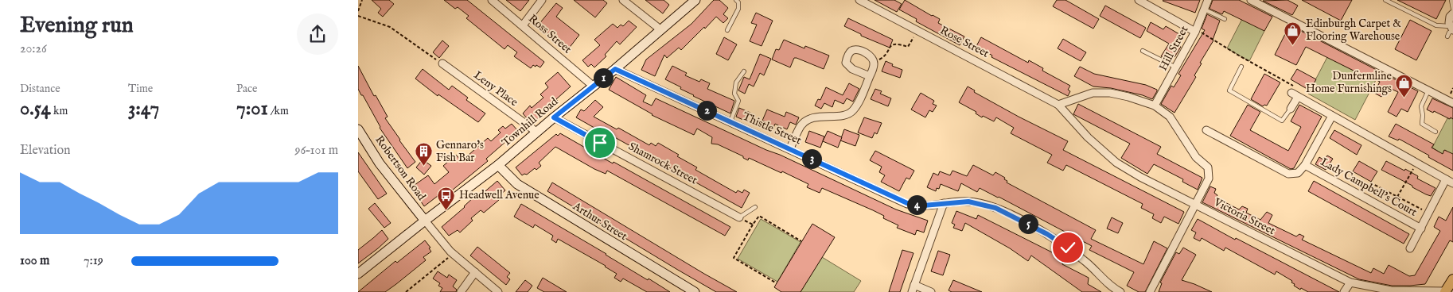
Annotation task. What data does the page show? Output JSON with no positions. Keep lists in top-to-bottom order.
{
  "streets": {
    "street": [
      "Ross Street",
      "Rose Street",
      "Hill Street",
      "Leny Place",
      "Townhill Road",
      "Thistle Street",
      "Shamrock Street",
      "Robertson Road",
      "Lady Campbell's Court",
      "Victoria Street",
      "Arthur Street"
    ]
  },
  "crossings": [
    ["Ross Street", "Townhill Road"],
    ["Rose Street", "Victoria Street"],
    ["Leny Place", "Townhill Road"],
    ["Townhill Road", "Thistle Street"],
    ["Townhill Road", "Shamrock Street"],
    ["Townhill Road", "Robertson Road"],
    ["Townhill Road", "Arthur Street"]
  ],
  "places": {
    "shop": ["Edinburgh Carpet & Flooring Warehouse", "Dunfermline Home Furnishings"],
    "building": ["Gennaro's Fish Bar"],
    "bus stop": ["Headwell Avenue"]
  },
  "page": {
    "heading": ["Evening run", "20:26"],
    "stats": [
      ["Distance", "0.54 km"],
      ["Time", "3:47"],
      ["Pace", "7:01 /km"]
    ],
    "pins": [
      "1",
      "2",
      "3",
      "4",
      "5"
    ],
    "chart": ["Elevation", "96–101 m"],
    "list": [
      {
        "name": "100 m",
        "note": "7:19"
      }
    ]
  }
}
